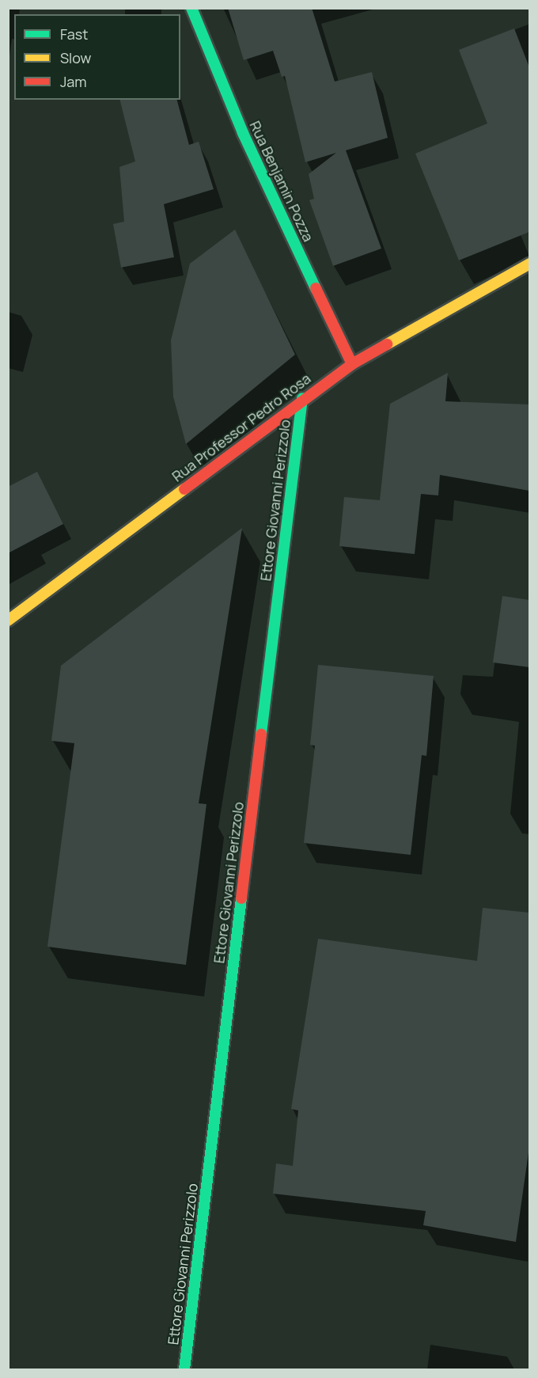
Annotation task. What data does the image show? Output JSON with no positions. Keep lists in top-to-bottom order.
{
  "streets": {
    "street": ["Rua Benjamin Pozza", "Rua Professor Pedro Rosa", "Ettore Giovanni Perizzolo"]
  },
  "crossings": [
    ["Rua Benjamin Pozza", "Rua Professor Pedro Rosa"],
    ["Rua Professor Pedro Rosa", "Ettore Giovanni Perizzolo"]
  ],
  "legend": ["Fast", "Slow", "Jam"]
}
